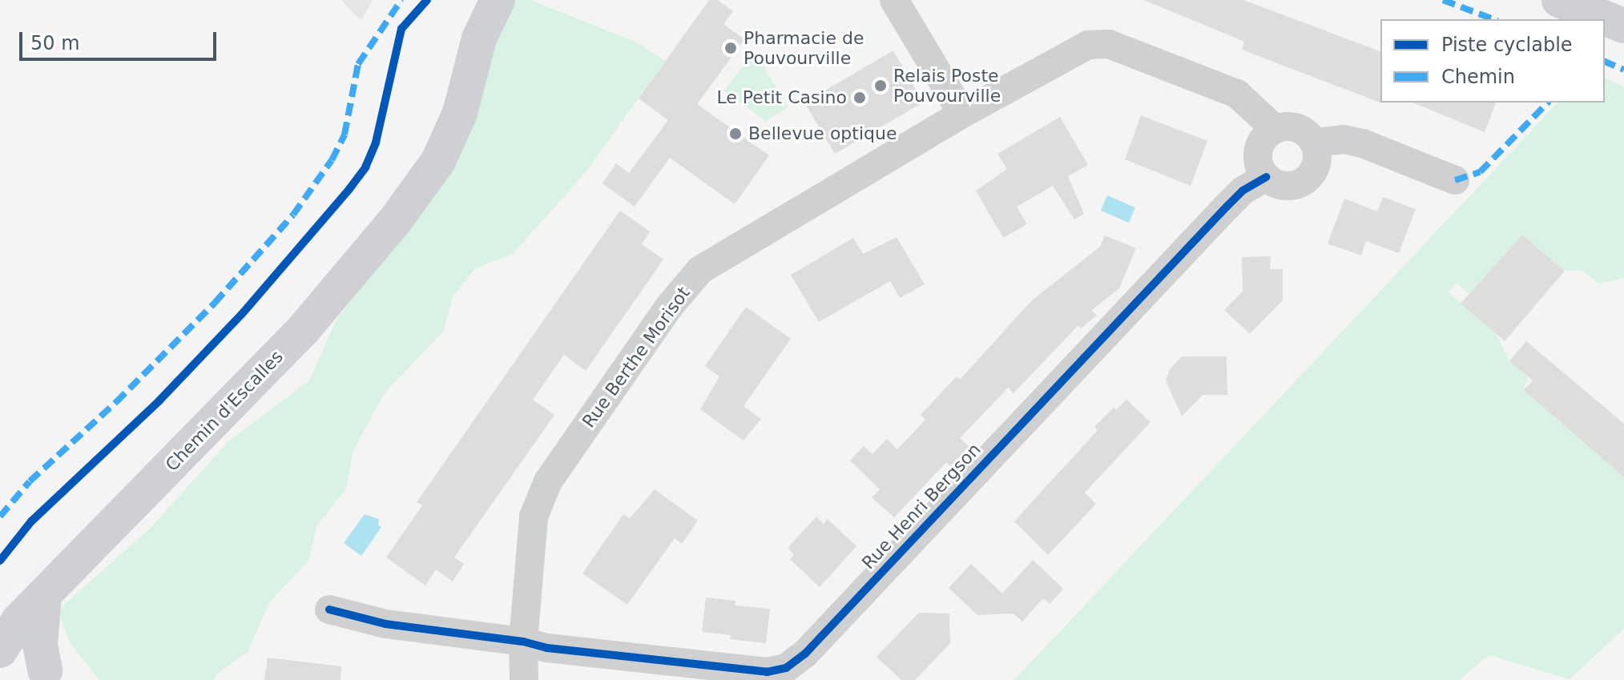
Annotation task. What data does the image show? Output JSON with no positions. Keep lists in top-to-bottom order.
{
  "streets": {
    "street": ["Rue Berthe Morisot", "Chemin d'Escalles", "Rue Henri Bergson"]
  },
  "crossings": [
    ["Rue Berthe Morisot", "Rue Henri Bergson"]
  ],
  "places": [
    "Pharmacie de Pouvourville",
    "Relais Poste Pouvourville",
    "Le Petit Casino",
    "Bellevue optique"
  ],
  "legend": ["Piste cyclable", "Chemin"],
  "scale_bar": "50 m"
}
